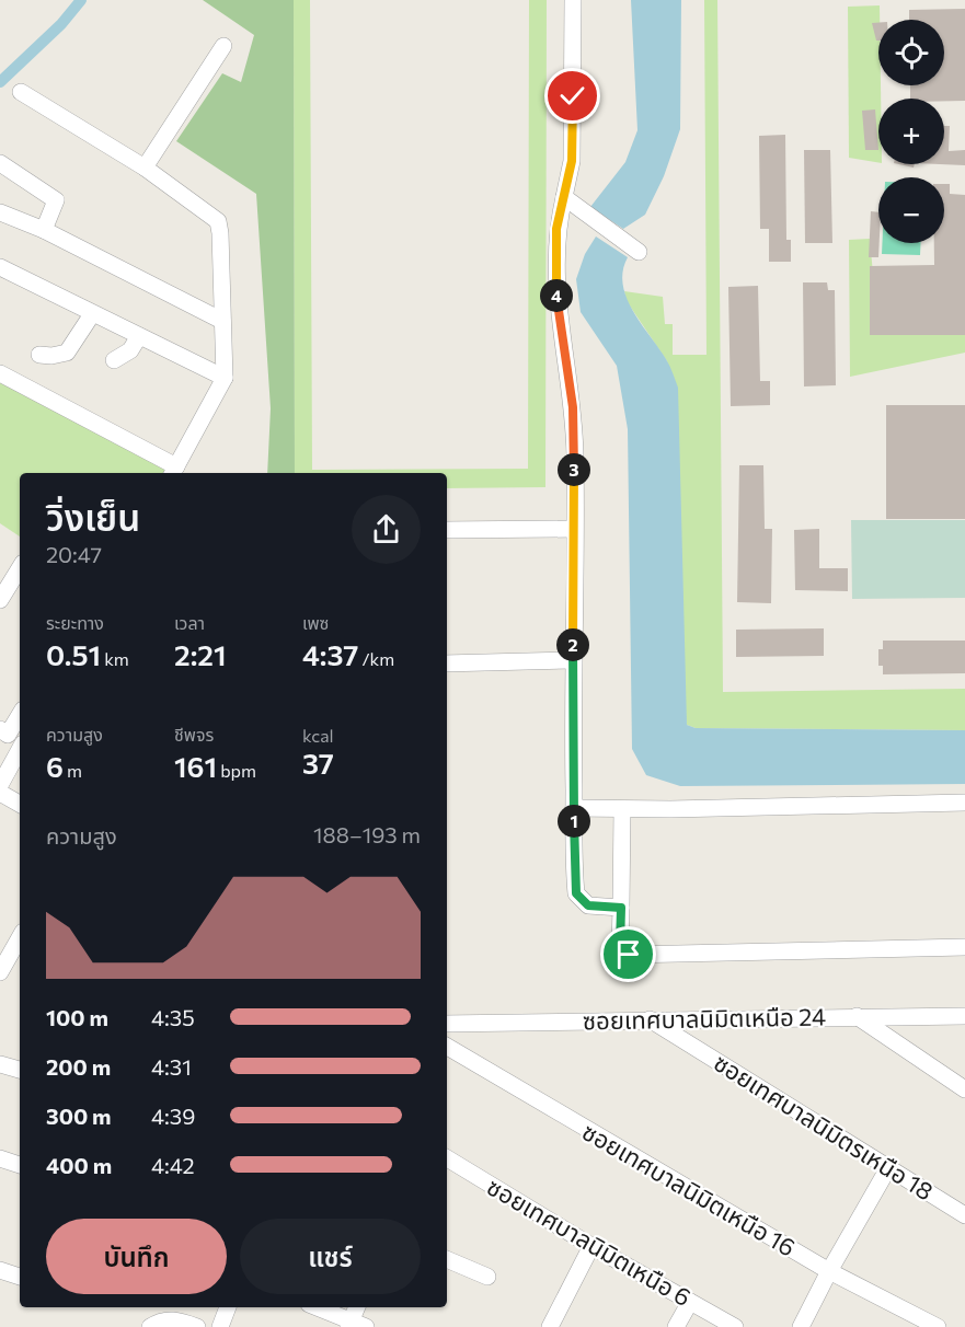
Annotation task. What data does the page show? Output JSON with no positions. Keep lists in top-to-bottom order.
{
  "streets": {
    "street": [
      "ซอยเทศบาลนิมิตเหนือ 24",
      "ซอยเทศบาลนิมิตรเหนือ 18",
      "ซอยเทศบาลนิมิตเหนือ 16",
      "ซอยเทศบาลนิมิตเหนือ 6"
    ]
  },
  "crossings": [
    ["ซอยเทศบาลนิมิตเหนือ 24", "ซอยเทศบาลนิมิตรเหนือ 18"]
  ],
  "page": {
    "map_buttons": ["+", "−"],
    "pins": [
      "4",
      "3",
      "2",
      "1"
    ],
    "heading": ["วิ่งเย็น", "20:47"],
    "stats": [
      ["ระยะทาง", "0.51 km"],
      ["เวลา", "2:21"],
      ["เพซ", "4:37 /km"],
      ["ความสูง", "6 m"],
      ["ชีพจร", "161 bpm"],
      ["kcal", "37"]
    ],
    "chart": ["ความสูง", "188–193 m"],
    "list": [
      {
        "name": "100 m",
        "note": "4:35"
      },
      {
        "name": "200 m",
        "note": "4:31"
      },
      {
        "name": "300 m",
        "note": "4:39"
      },
      {
        "name": "400 m",
        "note": "4:42"
      }
    ],
    "buttons": ["บันทึก", "แชร์"]
  }
}
